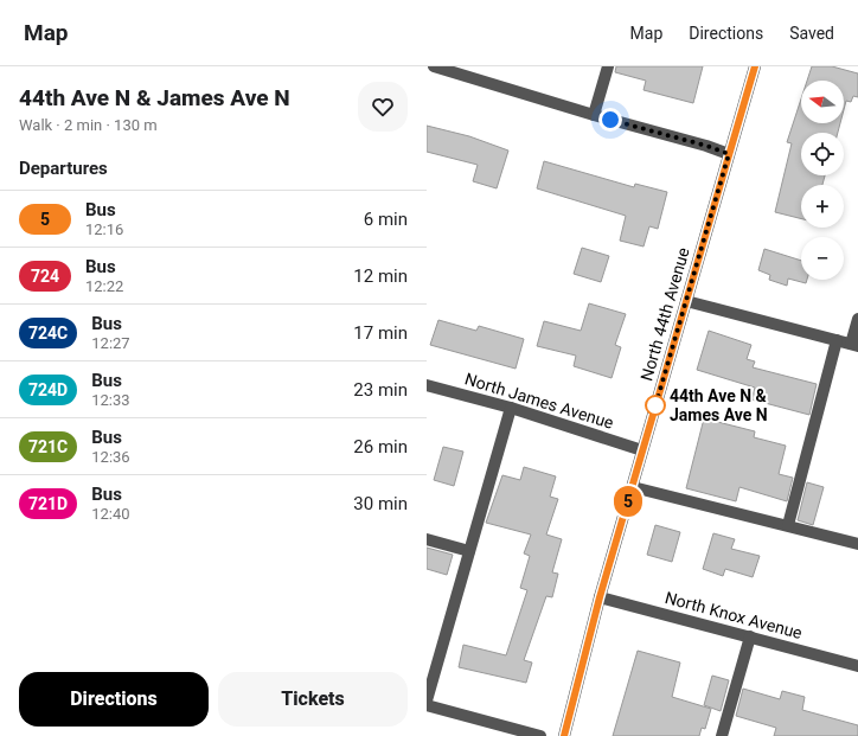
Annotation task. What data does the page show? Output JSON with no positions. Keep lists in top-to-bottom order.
{
  "streets": {
    "street": ["North 44th Avenue", "North James Avenue", "North Knox Avenue"]
  },
  "crossings": [
    ["North 44th Avenue", "North James Avenue"],
    ["North 44th Avenue", "North Knox Avenue"]
  ],
  "places": ["44th Ave N & James Ave N"],
  "lines": ["bus line 5"],
  "north": "left",
  "page": {
    "header": "Map",
    "nav": ["Map", "Directions", "Saved"],
    "heading": [
      ["44th Ave N & James Ave N", "Walk · 2 min · 130 m"],
      "Departures"
    ],
    "on_map": "5",
    "map_buttons": ["+", "−"],
    "list": [
      {
        "mark": "5",
        "name": "Bus",
        "note": "12:16",
        "value": "6 min"
      },
      {
        "mark": "724",
        "name": "Bus",
        "note": "12:22",
        "value": "12 min"
      },
      {
        "mark": "724C",
        "name": "Bus",
        "note": "12:27",
        "value": "17 min"
      },
      {
        "mark": "724D",
        "name": "Bus",
        "note": "12:33",
        "value": "23 min"
      },
      {
        "mark": "721C",
        "name": "Bus",
        "note": "12:36",
        "value": "26 min"
      },
      {
        "mark": "721D",
        "name": "Bus",
        "note": "12:40",
        "value": "30 min"
      }
    ],
    "buttons": ["Directions", "Tickets"]
  }
}
